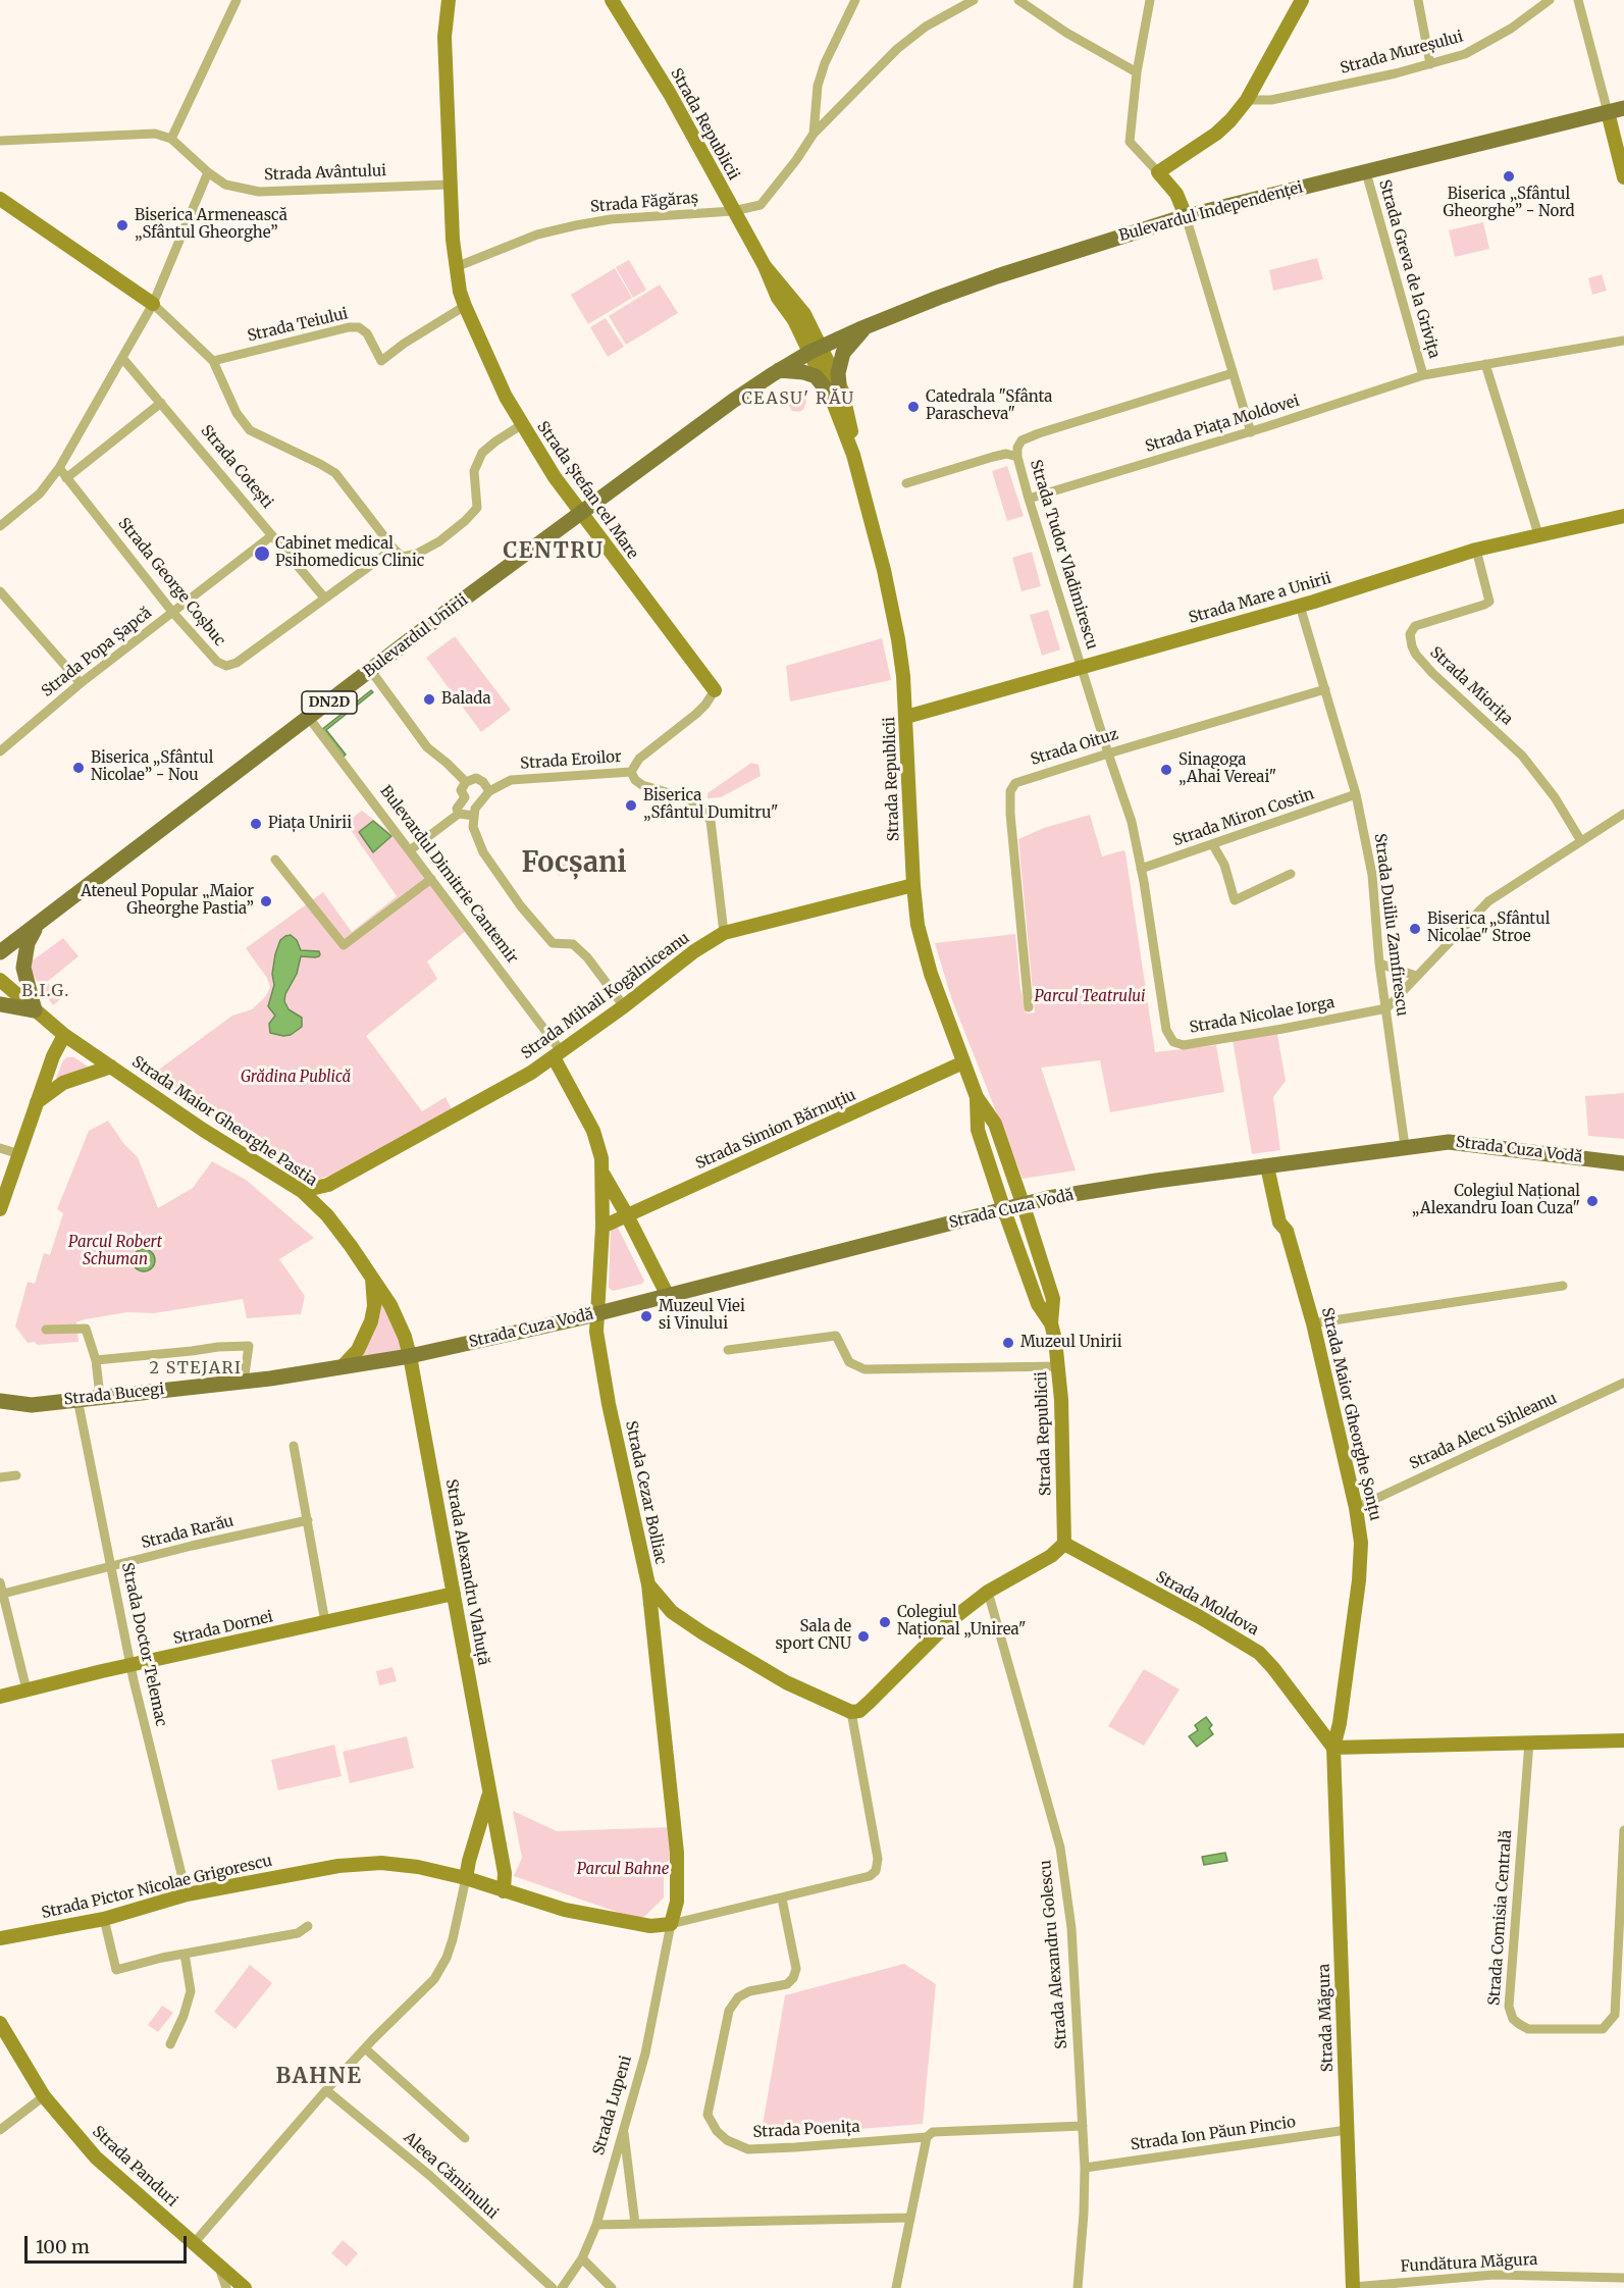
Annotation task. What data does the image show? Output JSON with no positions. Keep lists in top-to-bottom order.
{
  "streets": {
    "main road": [
      "Bulevardul Independenței",
      "Bulevardul Unirii",
      "DN2D",
      "Strada Cuza Vodă",
      "Strada Bucegi"
    ],
    "street": [
      "Strada Mureșului",
      "Strada Republicii",
      "Strada Avântului",
      "Strada Făgăraș",
      "Strada Greva de la Grivița",
      "Strada Teiului",
      "Strada Piața Moldovei",
      "Strada Cotești",
      "Strada Ștefan cel Mare",
      "Strada Tudor Vladimirescu",
      "Strada George Coșbuc",
      "Strada Mare a Unirii",
      "Strada Popa Șapcă",
      "Strada Miorița",
      "Strada Oituz",
      "Strada Eroilor",
      "Strada Miron Costin",
      "Bulevardul Dimitrie Cantemir",
      "Strada Duiliu Zamfirescu",
      "Strada Mihail Kogălniceanu",
      "Strada Nicolae Iorga",
      "Strada Maior Gheorghe Pastia",
      "Strada Simion Bărnuțiu",
      "Strada Maior Gheorghe Șonțu",
      "Strada Alecu Sihleanu",
      "Strada Cezar Bolliac",
      "Strada Rarău",
      "Strada Alexandru Vlahuță",
      "Strada Moldova",
      "Strada Dornei",
      "Strada Doctor Telemac",
      "Strada Pictor Nicolae Grigorescu",
      "Strada Comisia Centrală",
      "Strada Alexandru Golescu",
      "Strada Măgura",
      "Strada Lupeni",
      "Strada Poenița",
      "Strada Ion Păun Pincio",
      "Strada Panduri",
      "Aleea Căminului",
      "Fundătura Măgura"
    ]
  },
  "crossings": [
    ["Strada Republicii", "Strada Făgăraș"],
    ["Strada Republicii", "Bulevardul Independenței"],
    ["Strada Republicii", "Strada Mare a Unirii"],
    ["Strada Republicii", "Bulevardul Unirii"],
    ["Strada Republicii", "Strada Mihail Kogălniceanu"],
    ["Strada Republicii", "Strada Simion Bărnuțiu"],
    ["Strada Republicii", "Strada Cuza Vodă"],
    ["Strada Republicii", "Strada Moldova"],
    ["Strada Avântului", "Strada Ștefan cel Mare"],
    ["Strada Făgăraș", "Strada Ștefan cel Mare"],
    ["Bulevardul Independenței", "Strada Greva de la Grivița"],
    ["Bulevardul Independenței", "Bulevardul Unirii"],
    ["Strada Greva de la Grivița", "Strada Piața Moldovei"],
    ["Strada Teiului", "Strada Ștefan cel Mare"],
    ["Strada Piața Moldovei", "Strada Tudor Vladimirescu"],
    ["Strada Cotești", "Strada George Coșbuc"],
    ["Strada Cotești", "Strada Popa Șapcă"],
    ["Strada Ștefan cel Mare", "Bulevardul Unirii"],
    ["Strada Tudor Vladimirescu", "Strada Mare a Unirii"],
    ["Strada Tudor Vladimirescu", "Strada Oituz"],
    ["Strada Tudor Vladimirescu", "Strada Nicolae Iorga"],
    ["Strada George Coșbuc", "Strada Popa Șapcă"],
    ["Strada Mare a Unirii", "Strada Miorița"],
    ["Strada Mare a Unirii", "Strada Duiliu Zamfirescu"],
    ["Bulevardul Unirii", "Bulevardul Dimitrie Cantemir"],
    ["Strada Oituz", "Strada Duiliu Zamfirescu"],
    ["Strada Oituz", "Strada Nicolae Iorga"],
    ["Strada Eroilor", "Strada Mihail Kogălniceanu"],
    ["Strada Miron Costin", "Strada Duiliu Zamfirescu"],
    ["Strada Miron Costin", "Strada Nicolae Iorga"],
    ["Bulevardul Dimitrie Cantemir", "Strada Mihail Kogălniceanu"],
    ["Bulevardul Dimitrie Cantemir", "Strada Simion Bărnuțiu"],
    ["Bulevardul Dimitrie Cantemir", "Strada Cuza Vodă"],
    ["Bulevardul Dimitrie Cantemir", "Strada Cezar Bolliac"],
    ["Strada Duiliu Zamfirescu", "Strada Nicolae Iorga"],
    ["Strada Duiliu Zamfirescu", "Strada Cuza Vodă"],
    ["Strada Mihail Kogălniceanu", "Strada Maior Gheorghe Pastia"],
    ["Strada Maior Gheorghe Pastia", "Strada Cuza Vodă"],
    ["Strada Maior Gheorghe Pastia", "Strada Bucegi"],
    ["Strada Maior Gheorghe Pastia", "Strada Alexandru Vlahuță"],
    ["Strada Cuza Vodă", "Strada Bucegi"],
    ["Strada Cuza Vodă", "Strada Maior Gheorghe Șonțu"],
    ["Strada Cuza Vodă", "Strada Cezar Bolliac"],
    ["Strada Cuza Vodă", "Strada Alexandru Vlahuță"],
    ["Strada Bucegi", "Strada Alexandru Vlahuță"],
    ["Strada Bucegi", "Strada Doctor Telemac"],
    ["Strada Maior Gheorghe Șonțu", "Strada Alecu Sihleanu"],
    ["Strada Maior Gheorghe Șonțu", "Strada Moldova"],
    ["Strada Maior Gheorghe Șonțu", "Strada Măgura"],
    ["Strada Cezar Bolliac", "Strada Lupeni"],
    ["Strada Rarău", "Strada Doctor Telemac"],
    ["Strada Alexandru Vlahuță", "Strada Dornei"],
    ["Strada Alexandru Vlahuță", "Strada Pictor Nicolae Grigorescu"],
    ["Strada Moldova", "Strada Măgura"],
    ["Strada Dornei", "Strada Doctor Telemac"],
    ["Strada Doctor Telemac", "Strada Pictor Nicolae Grigorescu"],
    ["Strada Alexandru Golescu", "Strada Poenița"],
    ["Strada Alexandru Golescu", "Strada Ion Păun Pincio"],
    ["Strada Măgura", "Strada Ion Păun Pincio"],
    ["Strada Măgura", "Fundătura Măgura"]
  ],
  "districts": [
    "CEASU' RĂU",
    "CENTRU",
    "Focșani",
    "B.I.G.",
    "2 STEJARI",
    "BAHNE"
  ],
  "parks": [
    "Parcul Teatrului",
    "Grădina Publică",
    "Parcul Robert Schuman",
    "Parcul Bahne"
  ],
  "places": [
    "Biserica „Sfântul Gheorghe” - Nord",
    "Biserica Armenească „Sfântul Gheorghe”",
    "Catedrala \"Sfânta Parascheva\"",
    "Cabinet medical Psihomedicus Clinic",
    "Balada",
    "Biserica „Sfântul Nicolae” - Nou",
    "Sinagoga „Ahai Vereai\"",
    "Biserica „Sfântul Dumitru\"",
    "Piața Unirii",
    "Ateneul Popular „Maior Gheorghe Pastia”",
    "Biserica „Sfântul Nicolae\" Stroe",
    "Colegiul Național „Alexandru Ioan Cuza\"",
    "Muzeul Viei si Vinului",
    "Muzeul Unirii",
    "Colegiul Național „Unirea\"",
    "Sala de sport CNU"
  ],
  "scale_bar": "100 m"
}
